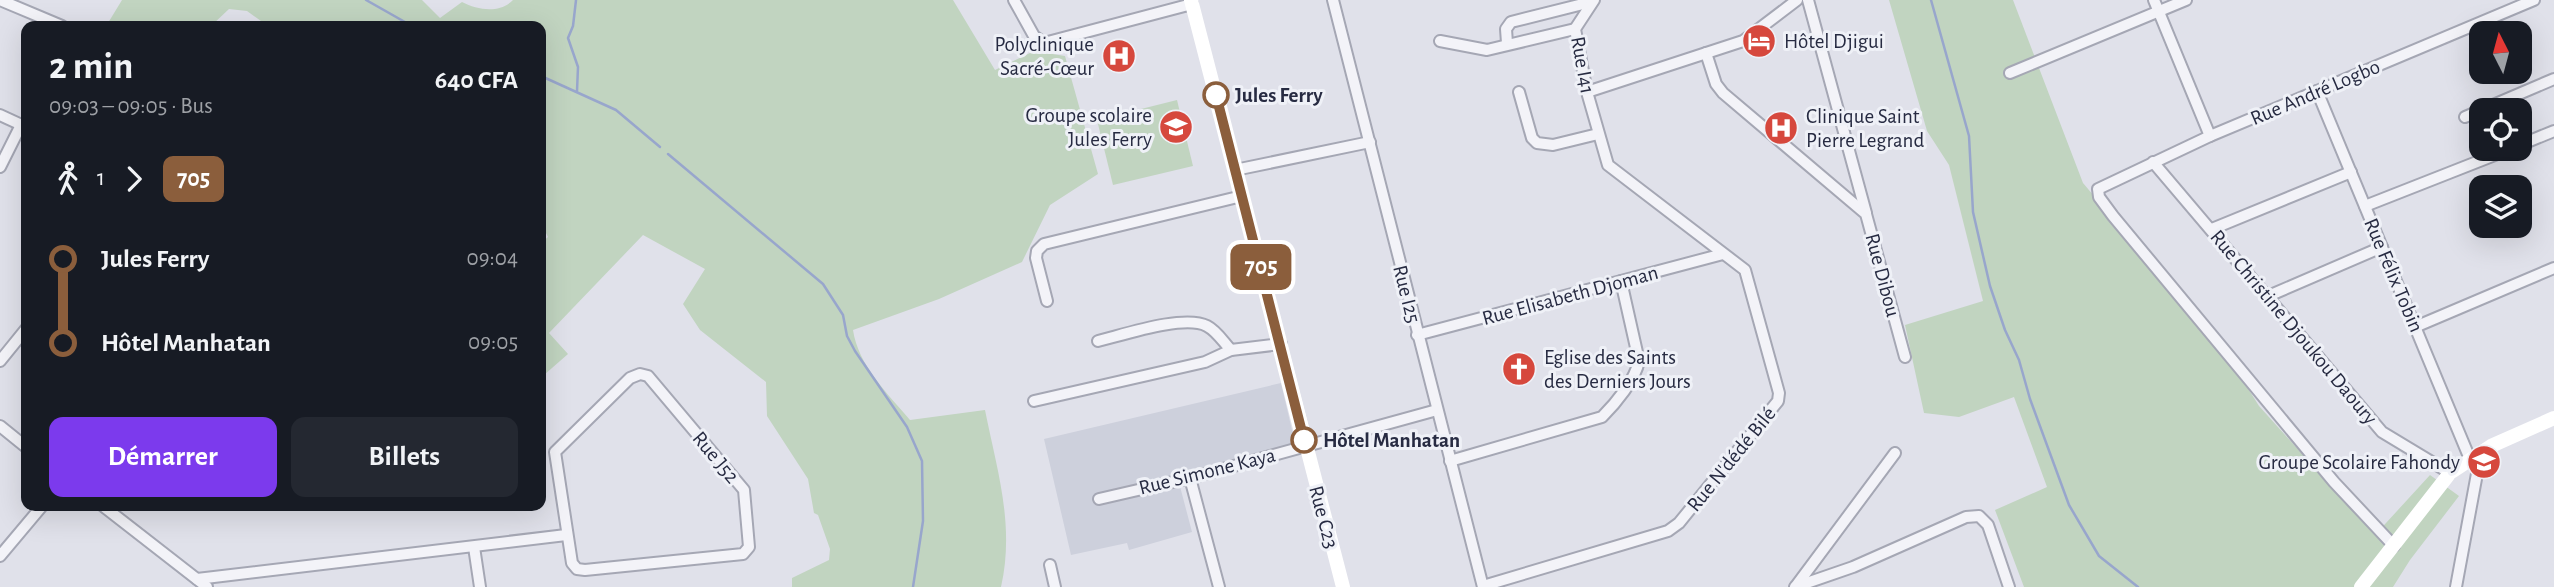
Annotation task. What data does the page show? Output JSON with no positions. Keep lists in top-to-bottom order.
{
  "streets": {
    "street": [
      "Rue I41",
      "Rue André Logbo",
      "Rue Dibou",
      "Rue Félix Tobin",
      "Rue I25",
      "Rue Elisabeth Djoman",
      "Rue Christine Djoukou Daoury",
      "Rue J52",
      "Rue N'dédé Bilé",
      "Rue Simone Kaya",
      "Rue C23"
    ]
  },
  "crossings": [
    ["Rue I41", "Rue N'dédé Bilé"],
    ["Rue André Logbo", "Rue Félix Tobin"],
    ["Rue André Logbo", "Rue Christine Djoukou Daoury"],
    ["Rue I25", "Rue Elisabeth Djoman"],
    ["Rue I25", "Rue N'dédé Bilé"],
    ["Rue I25", "Rue Simone Kaya"],
    ["Rue Elisabeth Djoman", "Rue N'dédé Bilé"],
    ["Rue Simone Kaya", "Rue C23"]
  ],
  "places": {
    "hotel": ["Hôtel Djigui"],
    "hospital": ["Polyclinique Sacré-Cœur", "Clinique Saint Pierre Legrand"],
    "other": ["Jules Ferry", "Hôtel Manhatan"],
    "school or university": ["Groupe scolaire Jules Ferry", "Groupe Scolaire Fahondy"],
    "church": ["Eglise des Saints des Derniers Jours"]
  },
  "lines": ["bus line 705"],
  "north": "top",
  "page": {
    "on_map": "705",
    "heading": ["2 min", "09:03 – 09:05 · Bus", "640 CFA"],
    "legs": ["1", "705"],
    "list": [
      {
        "name": "Jules Ferry",
        "value": "09:04"
      },
      {
        "name": "Hôtel Manhatan",
        "value": "09:05"
      }
    ],
    "buttons": ["Démarrer", "Billets"]
  }
}
